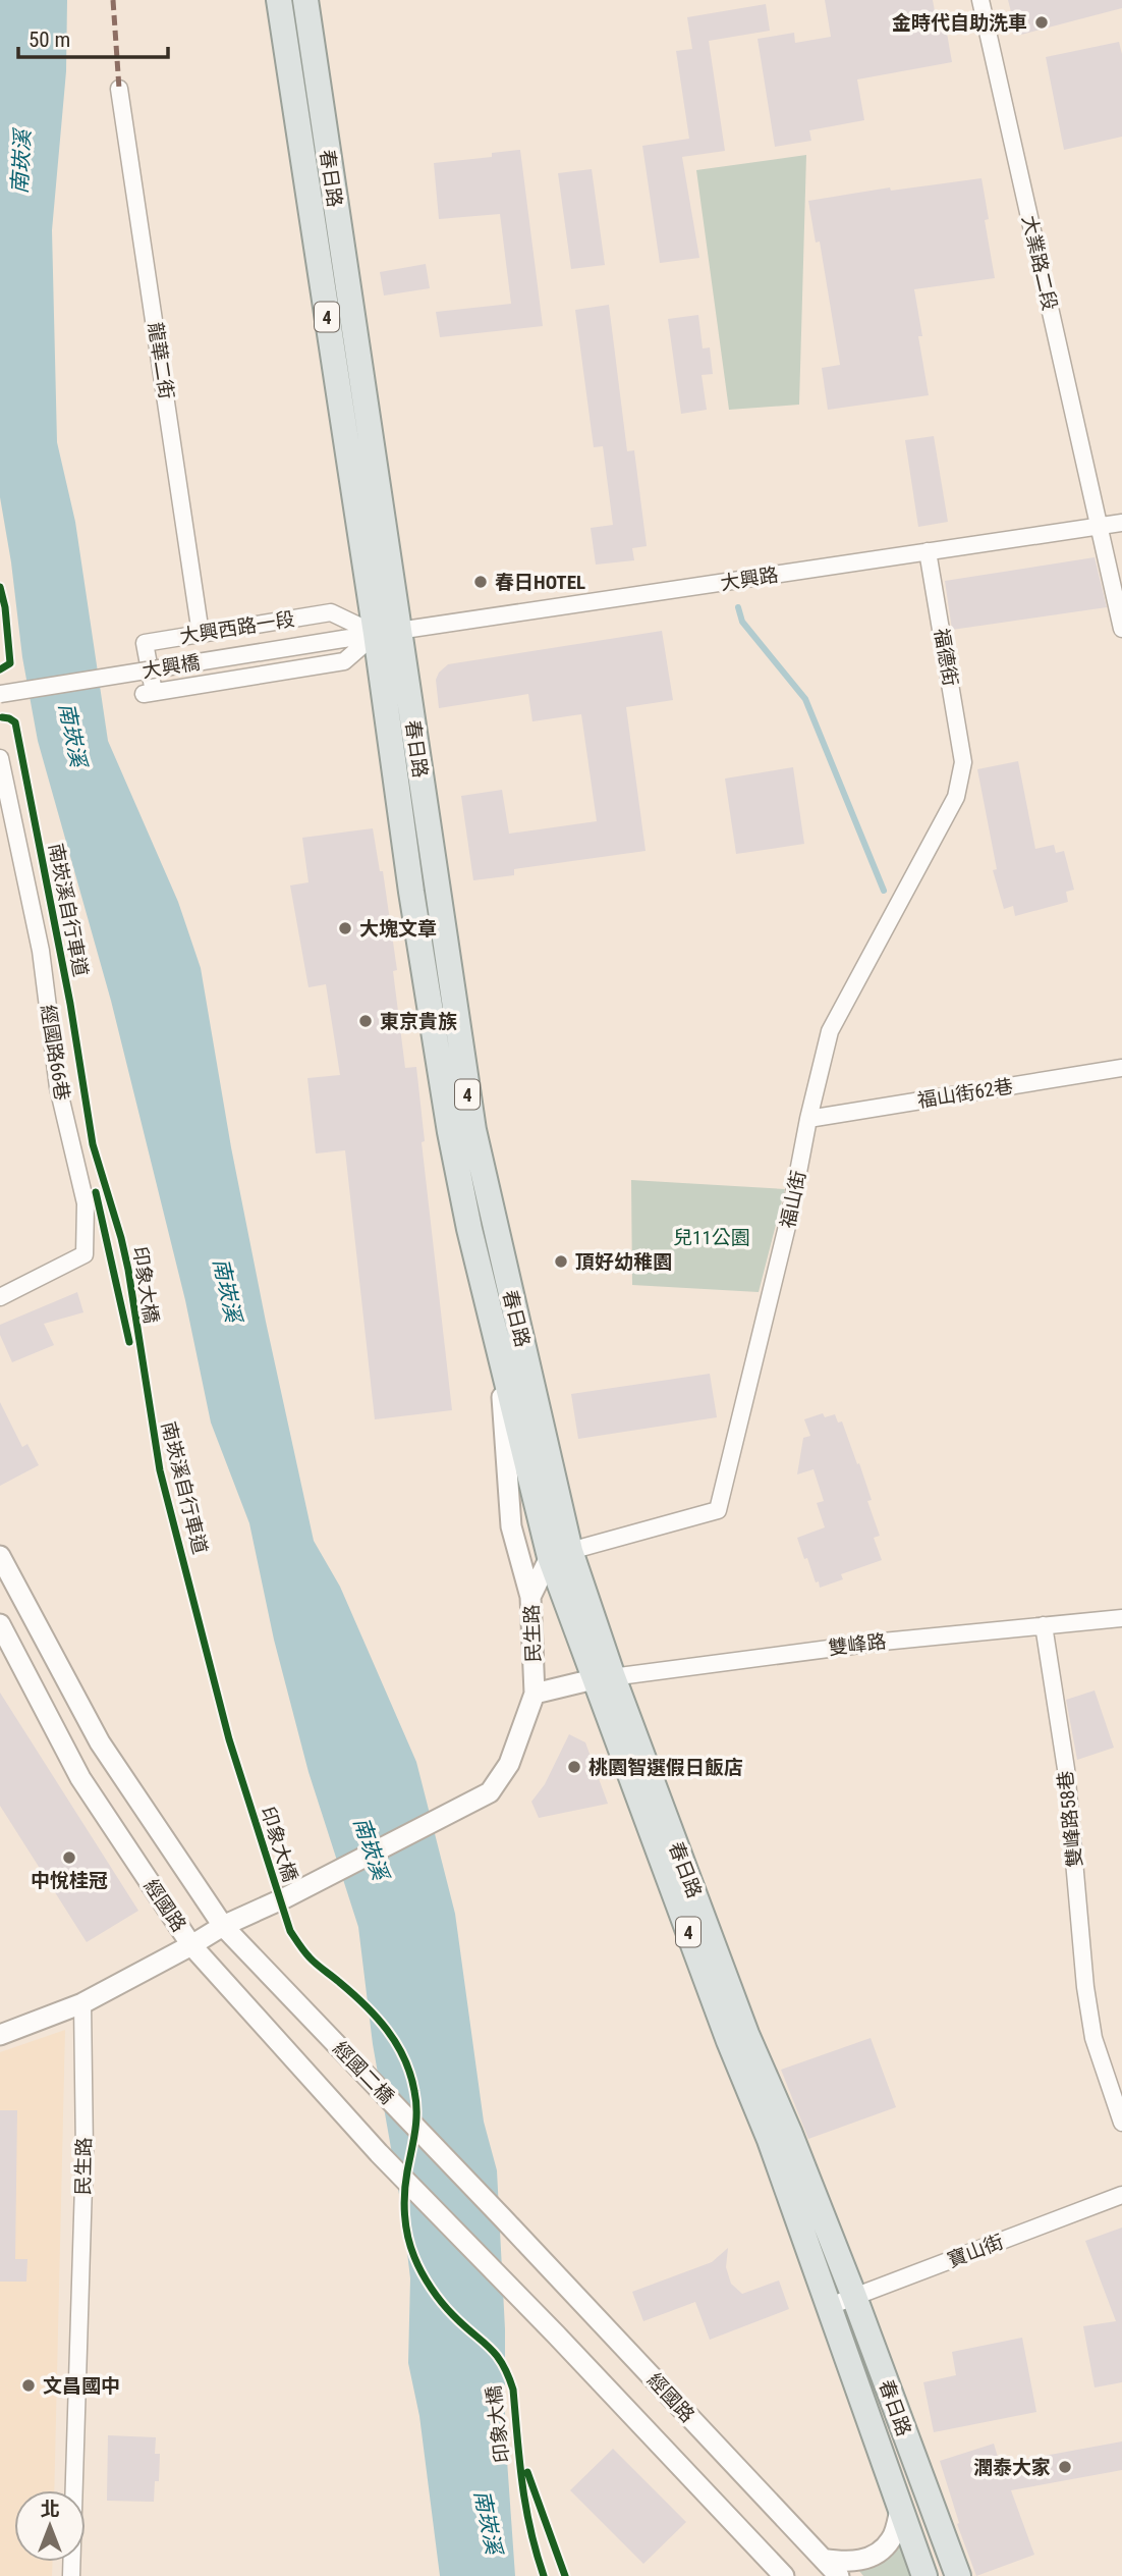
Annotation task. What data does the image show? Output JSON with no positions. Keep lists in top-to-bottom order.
{
  "streets": {
    "main road": ["春日路", "4"],
    "street": [
      "大業路二段",
      "龍華二街",
      "大興路",
      "大興西路一段",
      "福德街",
      "大興橋",
      "經國路66巷",
      "福山街62巷",
      "福山街",
      "民生路",
      "雙峰路",
      "雙峰路58巷",
      "經國路",
      "經國二橋",
      "寶山街"
    ],
    "cycle path": ["南崁溪自行車道"]
  },
  "crossings": [
    ["春日路", "大興路"],
    ["春日路", "大興西路一段"],
    ["春日路", "大興橋"],
    ["春日路", "福山街"],
    ["春日路", "民生路"],
    ["春日路", "雙峰路"],
    ["春日路", "寶山街"],
    ["大業路二段", "大興路"],
    ["龍華二街", "大興西路一段"],
    ["大興路", "大興西路一段"],
    ["大興路", "福德街"],
    ["大興路", "大興橋"],
    ["大興西路一段", "大興橋"],
    ["福德街", "福山街"],
    ["福山街62巷", "福山街"],
    ["福山街", "民生路"],
    ["民生路", "雙峰路"],
    ["民生路", "經國路"],
    ["雙峰路", "雙峰路58巷"],
    ["經國路", "經國二橋"]
  ],
  "water": ["南崁溪"],
  "parks": ["兒11公園"],
  "places": [
    "金時代自助洗車",
    "春日HOTEL",
    "大塊文章",
    "東京貴族",
    "頂好幼稚園",
    "桃園智選假日飯店",
    "中悅桂冠",
    "文昌國中",
    "潤泰大家"
  ],
  "scale_bar": "50 m",
  "north": "top"
}
